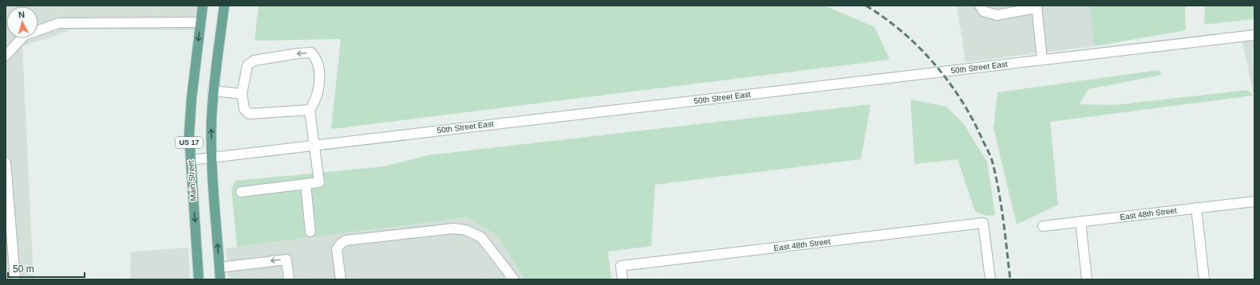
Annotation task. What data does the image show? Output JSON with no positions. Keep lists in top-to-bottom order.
{
  "streets": {
    "main road": ["US 17", "Main Street"],
    "street": ["50th Street East", "East 48th Street"]
  },
  "crossings": [
    ["50th Street East", "US 17"],
    ["50th Street East", "Main Street"]
  ],
  "scale_bar": "50 m",
  "north": "top"
}
